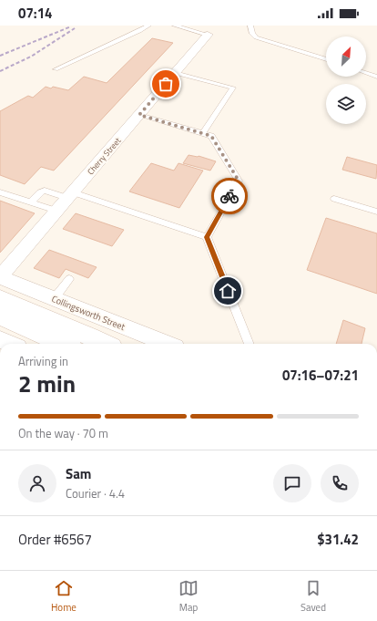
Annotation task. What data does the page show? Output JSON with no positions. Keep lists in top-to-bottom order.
{
  "streets": {
    "street": ["Cherry Street", "Collingsworth Street"]
  },
  "crossings": [
    ["Cherry Street", "Collingsworth Street"]
  ],
  "north": "top right",
  "page": {
    "status": "07:14",
    "heading": ["2 min", "Arriving in", "07:16–07:21"],
    "panel": [
      "Sam",
      "Courier · 4.4",
      "Order #6567",
      "$31.42"
    ],
    "bar": "On the way · 70 m",
    "tabs": ["Home", "Map", "Saved"]
  }
}
